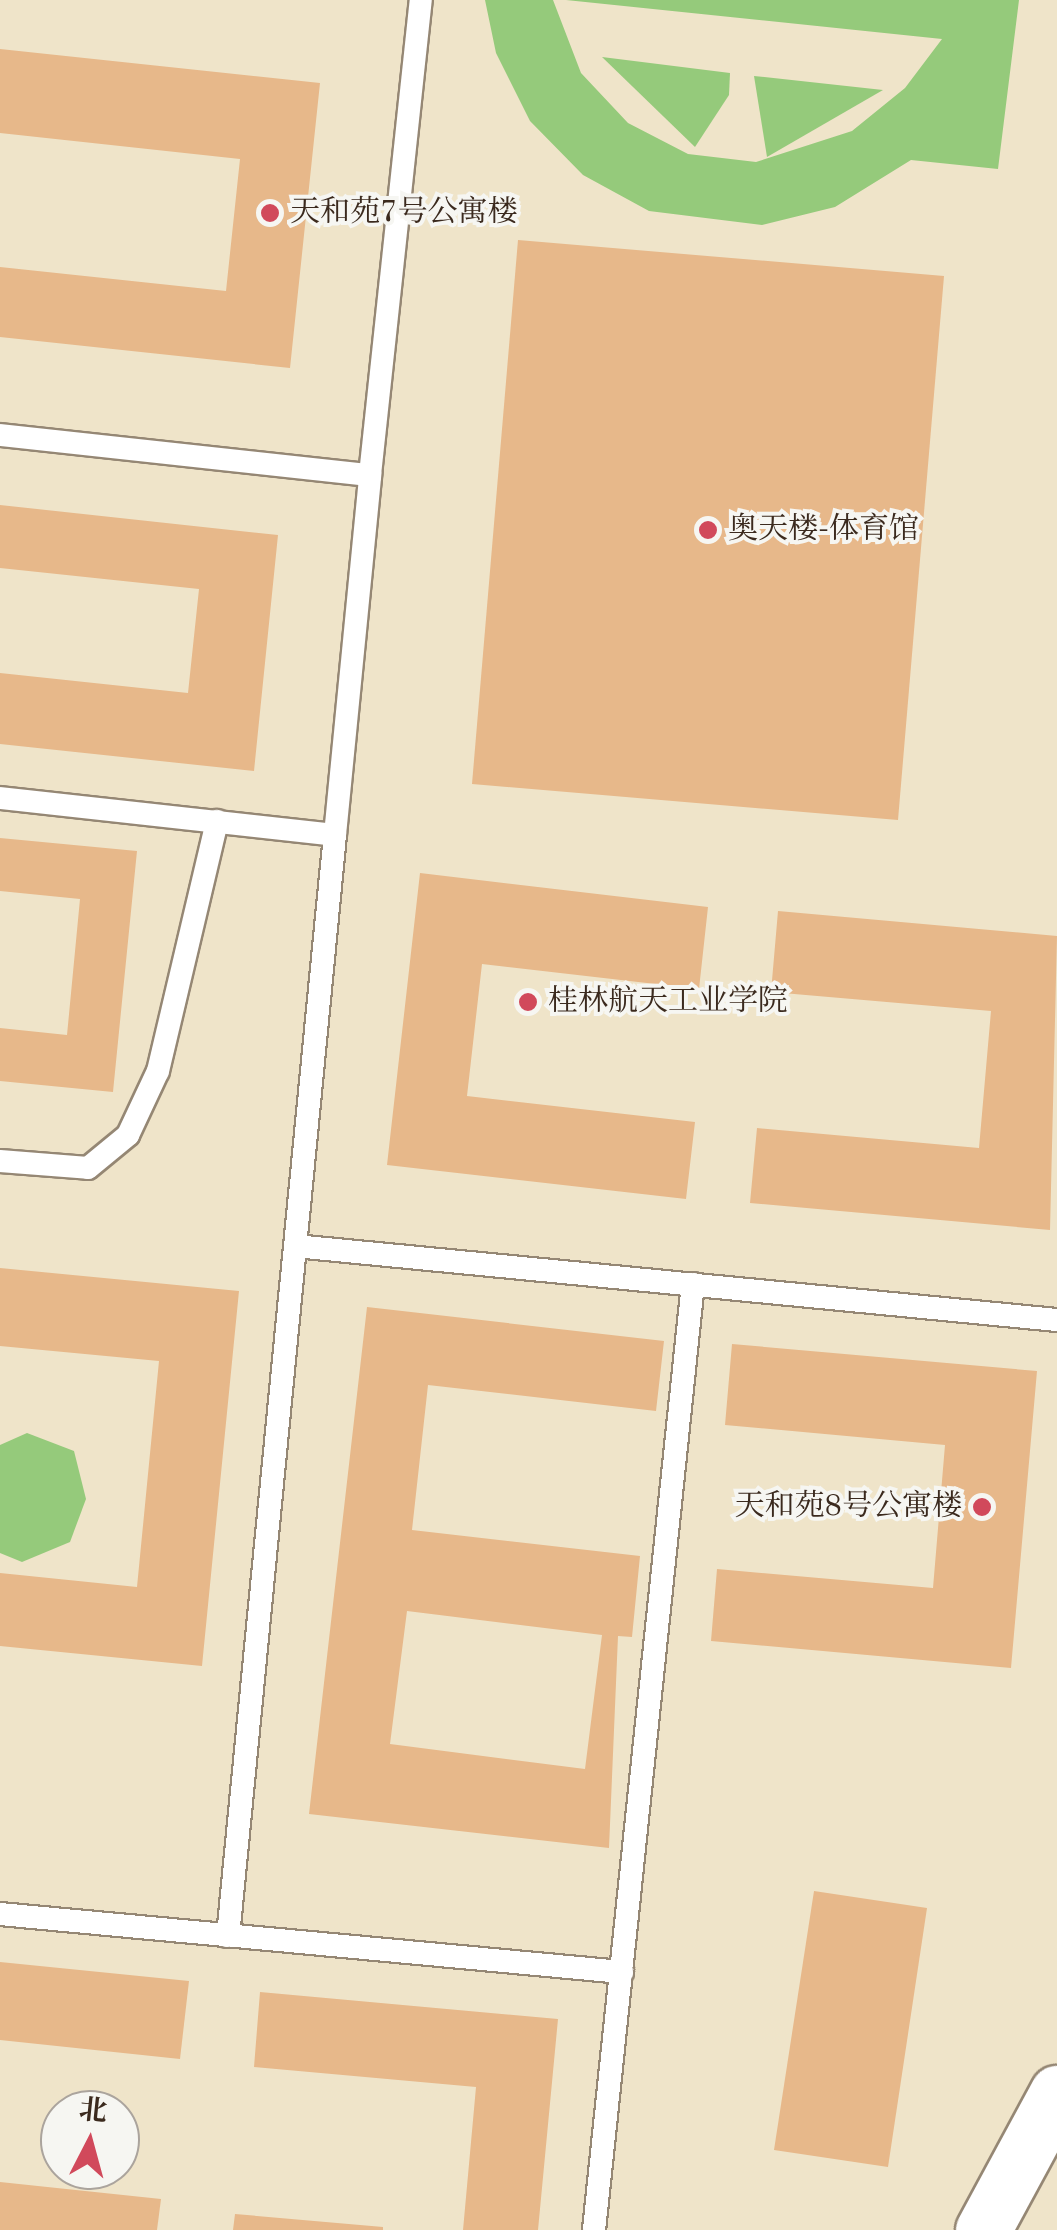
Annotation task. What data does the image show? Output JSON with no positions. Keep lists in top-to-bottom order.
{
  "places": [
    "天和苑7号公寓楼",
    "奥天楼-体育馆",
    "桂林航天工业学院",
    "天和苑8号公寓楼"
  ],
  "north": "top"
}
